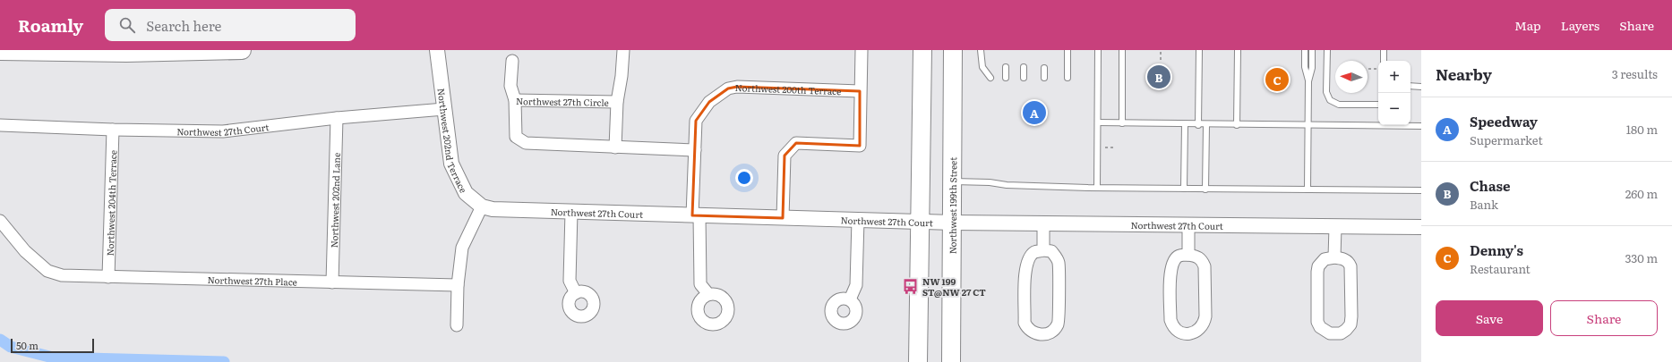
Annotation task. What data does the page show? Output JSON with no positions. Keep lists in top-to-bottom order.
{
  "streets": {
    "main road": ["Northwest 199th Street"],
    "street": [
      "Northwest 200th Terrace",
      "Northwest 27th Circle",
      "Northwest 27th Court",
      "Northwest 202nd Terrace",
      "Northwest 202nd Lane",
      "Northwest 204th Terrace",
      "Northwest 27th Place"
    ]
  },
  "crossings": [
    ["Northwest 200th Terrace", "Northwest 27th Circle"],
    ["Northwest 200th Terrace", "Northwest 27th Court"],
    ["Northwest 27th Court", "Northwest 202nd Terrace"],
    ["Northwest 27th Court", "Northwest 202nd Lane"],
    ["Northwest 27th Court", "Northwest 204th Terrace"],
    ["Northwest 27th Court", "Northwest 199th Street"],
    ["Northwest 202nd Lane", "Northwest 27th Place"],
    ["Northwest 204th Terrace", "Northwest 27th Place"]
  ],
  "places": {
    "bus stop": ["NW 199 ST@NW 27 CT"]
  },
  "scale_bar": "50 m",
  "north": "left",
  "page": {
    "header": "Roamly",
    "search": "Search here",
    "nav": ["Map", "Layers", "Share"],
    "heading": ["Nearby", "3 results"],
    "map_buttons": ["+", "−"],
    "pins": ["B", "C", "A"],
    "list": [
      {
        "mark": "A",
        "name": "Speedway",
        "note": "Supermarket",
        "value": "180 m"
      },
      {
        "mark": "B",
        "name": "Chase",
        "note": "Bank",
        "value": "260 m"
      },
      {
        "mark": "C",
        "name": "Denny's",
        "note": "Restaurant",
        "value": "330 m"
      }
    ],
    "buttons": ["Save", "Share"],
    "scale": "50 m"
  }
}
